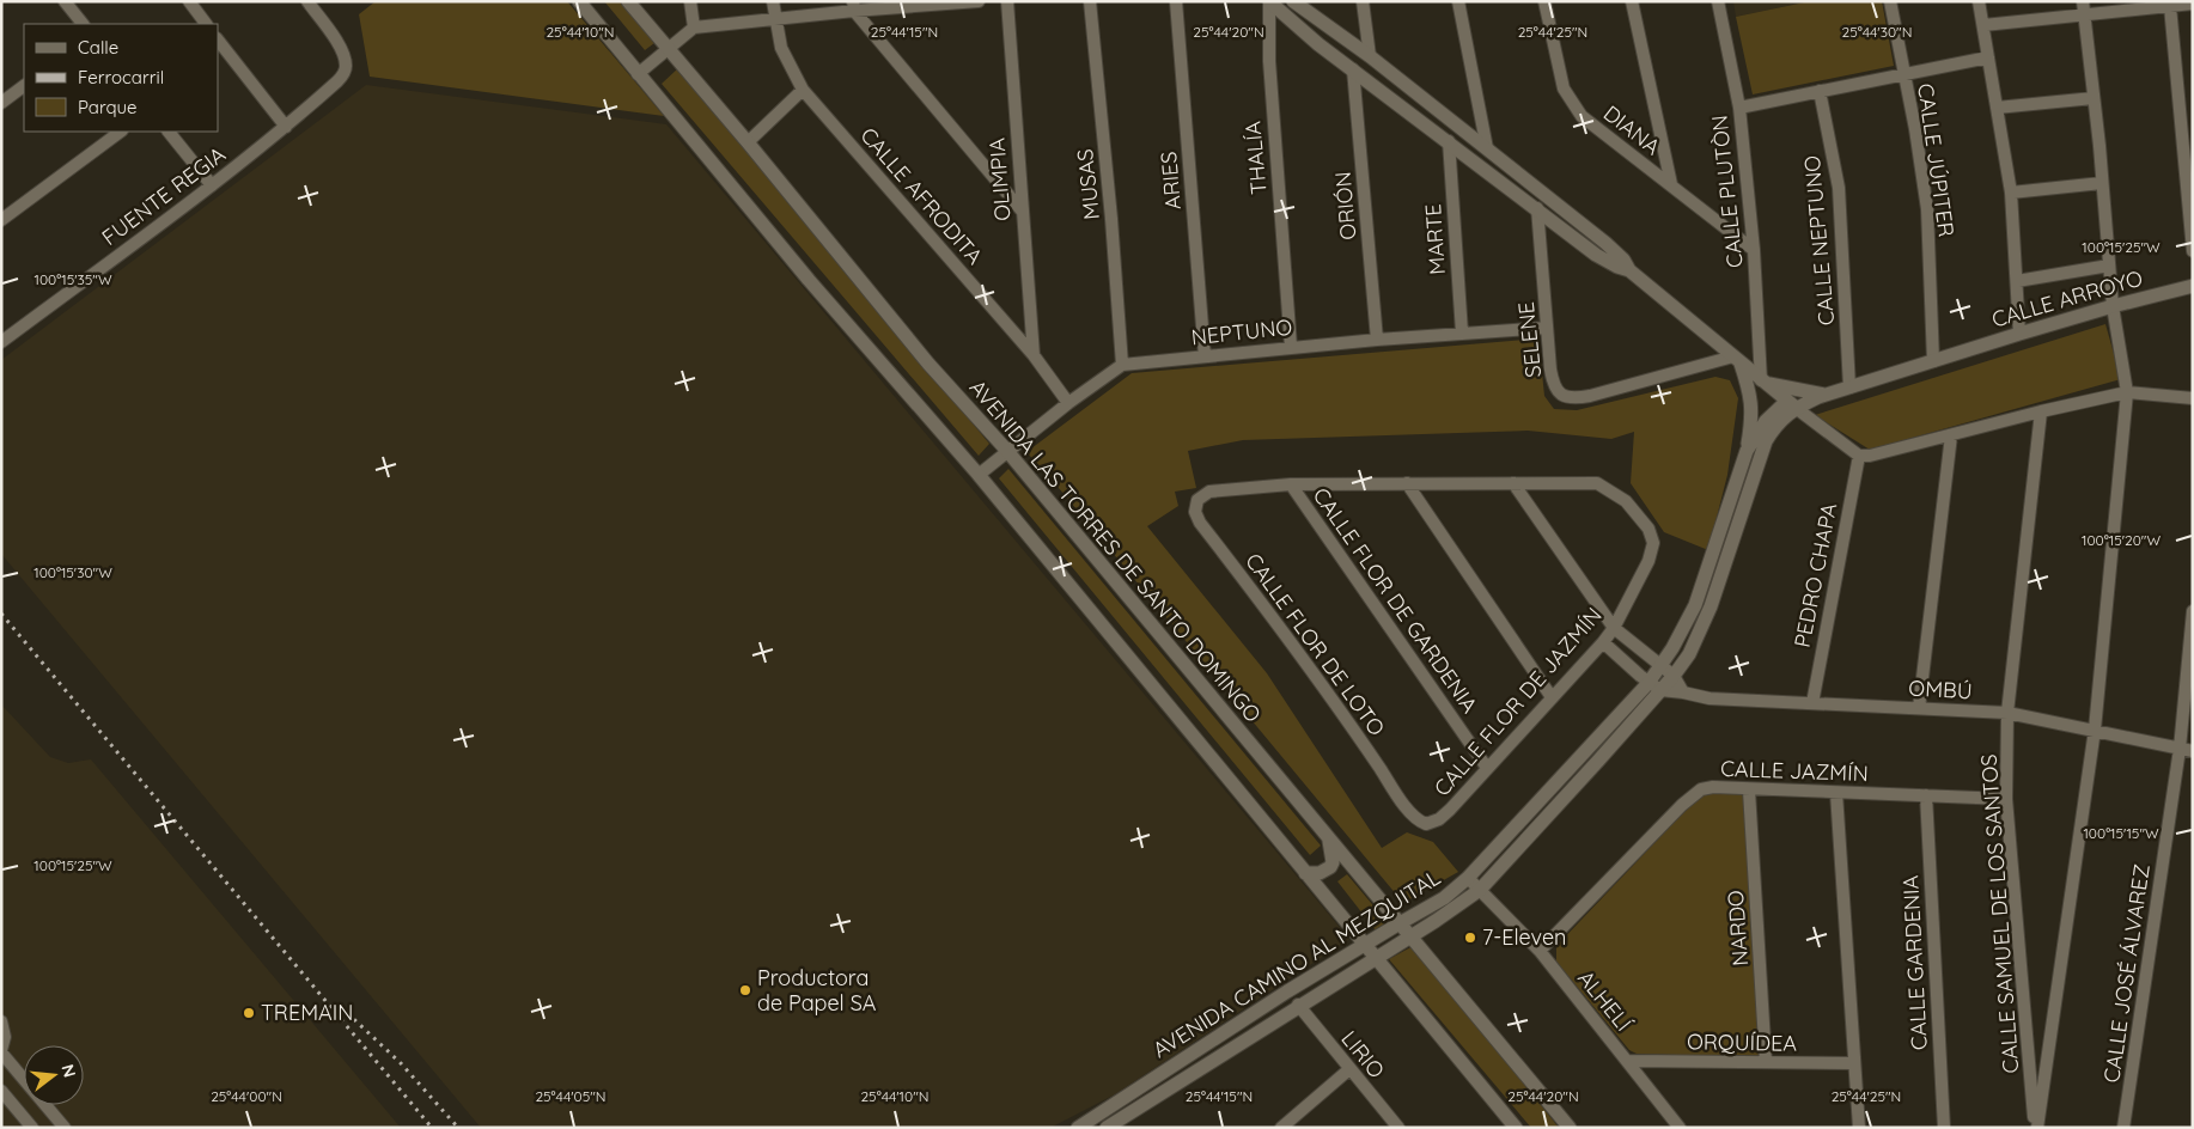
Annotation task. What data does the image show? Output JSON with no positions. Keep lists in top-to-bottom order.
{
  "streets": {
    "street": [
      "DIANA",
      "THALÍA",
      "CALLE JÚPITER",
      "OLIMPIA",
      "ARIES",
      "MUSAS",
      "CALLE PLUTÒN",
      "FUENTE REGIA",
      "CALLE AFRODITA",
      "ORIÓN",
      "MARTE",
      "CALLE NEPTUNO",
      "CALLE ARROYO",
      "NEPTUNO",
      "SELENE",
      "AVENIDA LAS TORRES DE SANTO DOMINGO",
      "PEDRO CHAPA",
      "CALLE FLOR DE GARDENIA",
      "CALLE FLOR DE LOTO",
      "OMBÚ",
      "CALLE FLOR DE JAZMÍN",
      "CALLE JAZMÍN",
      "CALLE SAMUEL DE LOS SANTOS",
      "NARDO",
      "CALLE GARDENIA",
      "AVENIDA CAMINO AL MEZQUITAL",
      "CALLE JOSÉ ÁLVAREZ",
      "ALHELÍ",
      "ORQUÍDEA",
      "LIRIO"
    ]
  },
  "crossings": [
    ["DIANA", "CALLE PLUTÒN"],
    ["THALÍA", "NEPTUNO"],
    ["CALLE JÚPITER", "CALLE ARROYO"],
    ["OLIMPIA", "CALLE AFRODITA"],
    ["ARIES", "NEPTUNO"],
    ["MUSAS", "NEPTUNO"],
    ["ORIÓN", "NEPTUNO"],
    ["MARTE", "NEPTUNO"],
    ["CALLE NEPTUNO", "CALLE ARROYO"],
    ["CALLE ARROYO", "AVENIDA CAMINO AL MEZQUITAL"],
    ["NEPTUNO", "SELENE"],
    ["AVENIDA LAS TORRES DE SANTO DOMINGO", "AVENIDA CAMINO AL MEZQUITAL"],
    ["PEDRO CHAPA", "OMBÚ"],
    ["CALLE FLOR DE GARDENIA", "CALLE FLOR DE LOTO"],
    ["CALLE FLOR DE GARDENIA", "CALLE FLOR DE JAZMÍN"],
    ["CALLE FLOR DE LOTO", "CALLE FLOR DE JAZMÍN"],
    ["OMBÚ", "CALLE SAMUEL DE LOS SANTOS"],
    ["OMBÚ", "AVENIDA CAMINO AL MEZQUITAL"],
    ["OMBÚ", "CALLE JOSÉ ÁLVAREZ"],
    ["CALLE JAZMÍN", "CALLE SAMUEL DE LOS SANTOS"],
    ["CALLE JAZMÍN", "NARDO"],
    ["CALLE JAZMÍN", "CALLE GARDENIA"],
    ["CALLE JAZMÍN", "ALHELÍ"],
    ["NARDO", "ORQUÍDEA"],
    ["AVENIDA CAMINO AL MEZQUITAL", "ALHELÍ"],
    ["AVENIDA CAMINO AL MEZQUITAL", "LIRIO"],
    ["ALHELÍ", "ORQUÍDEA"]
  ],
  "places": ["7-Eleven", "Productora de Papel SA", "TREMAIN"],
  "legend": ["Calle", "Ferrocarril", "Parque"],
  "north": "right",
  "coordinates": [
    "25°44'10\"N",
    "25°44'15\"N",
    "25°44'20\"N",
    "25°44'25\"N",
    "25°44'30\"N",
    "100°15'25\"W",
    "100°15'35\"W",
    "100°15'20\"W",
    "100°15'30\"W",
    "100°15'15\"W",
    "25°44'00\"N",
    "25°44'05\"N"
  ]
}
